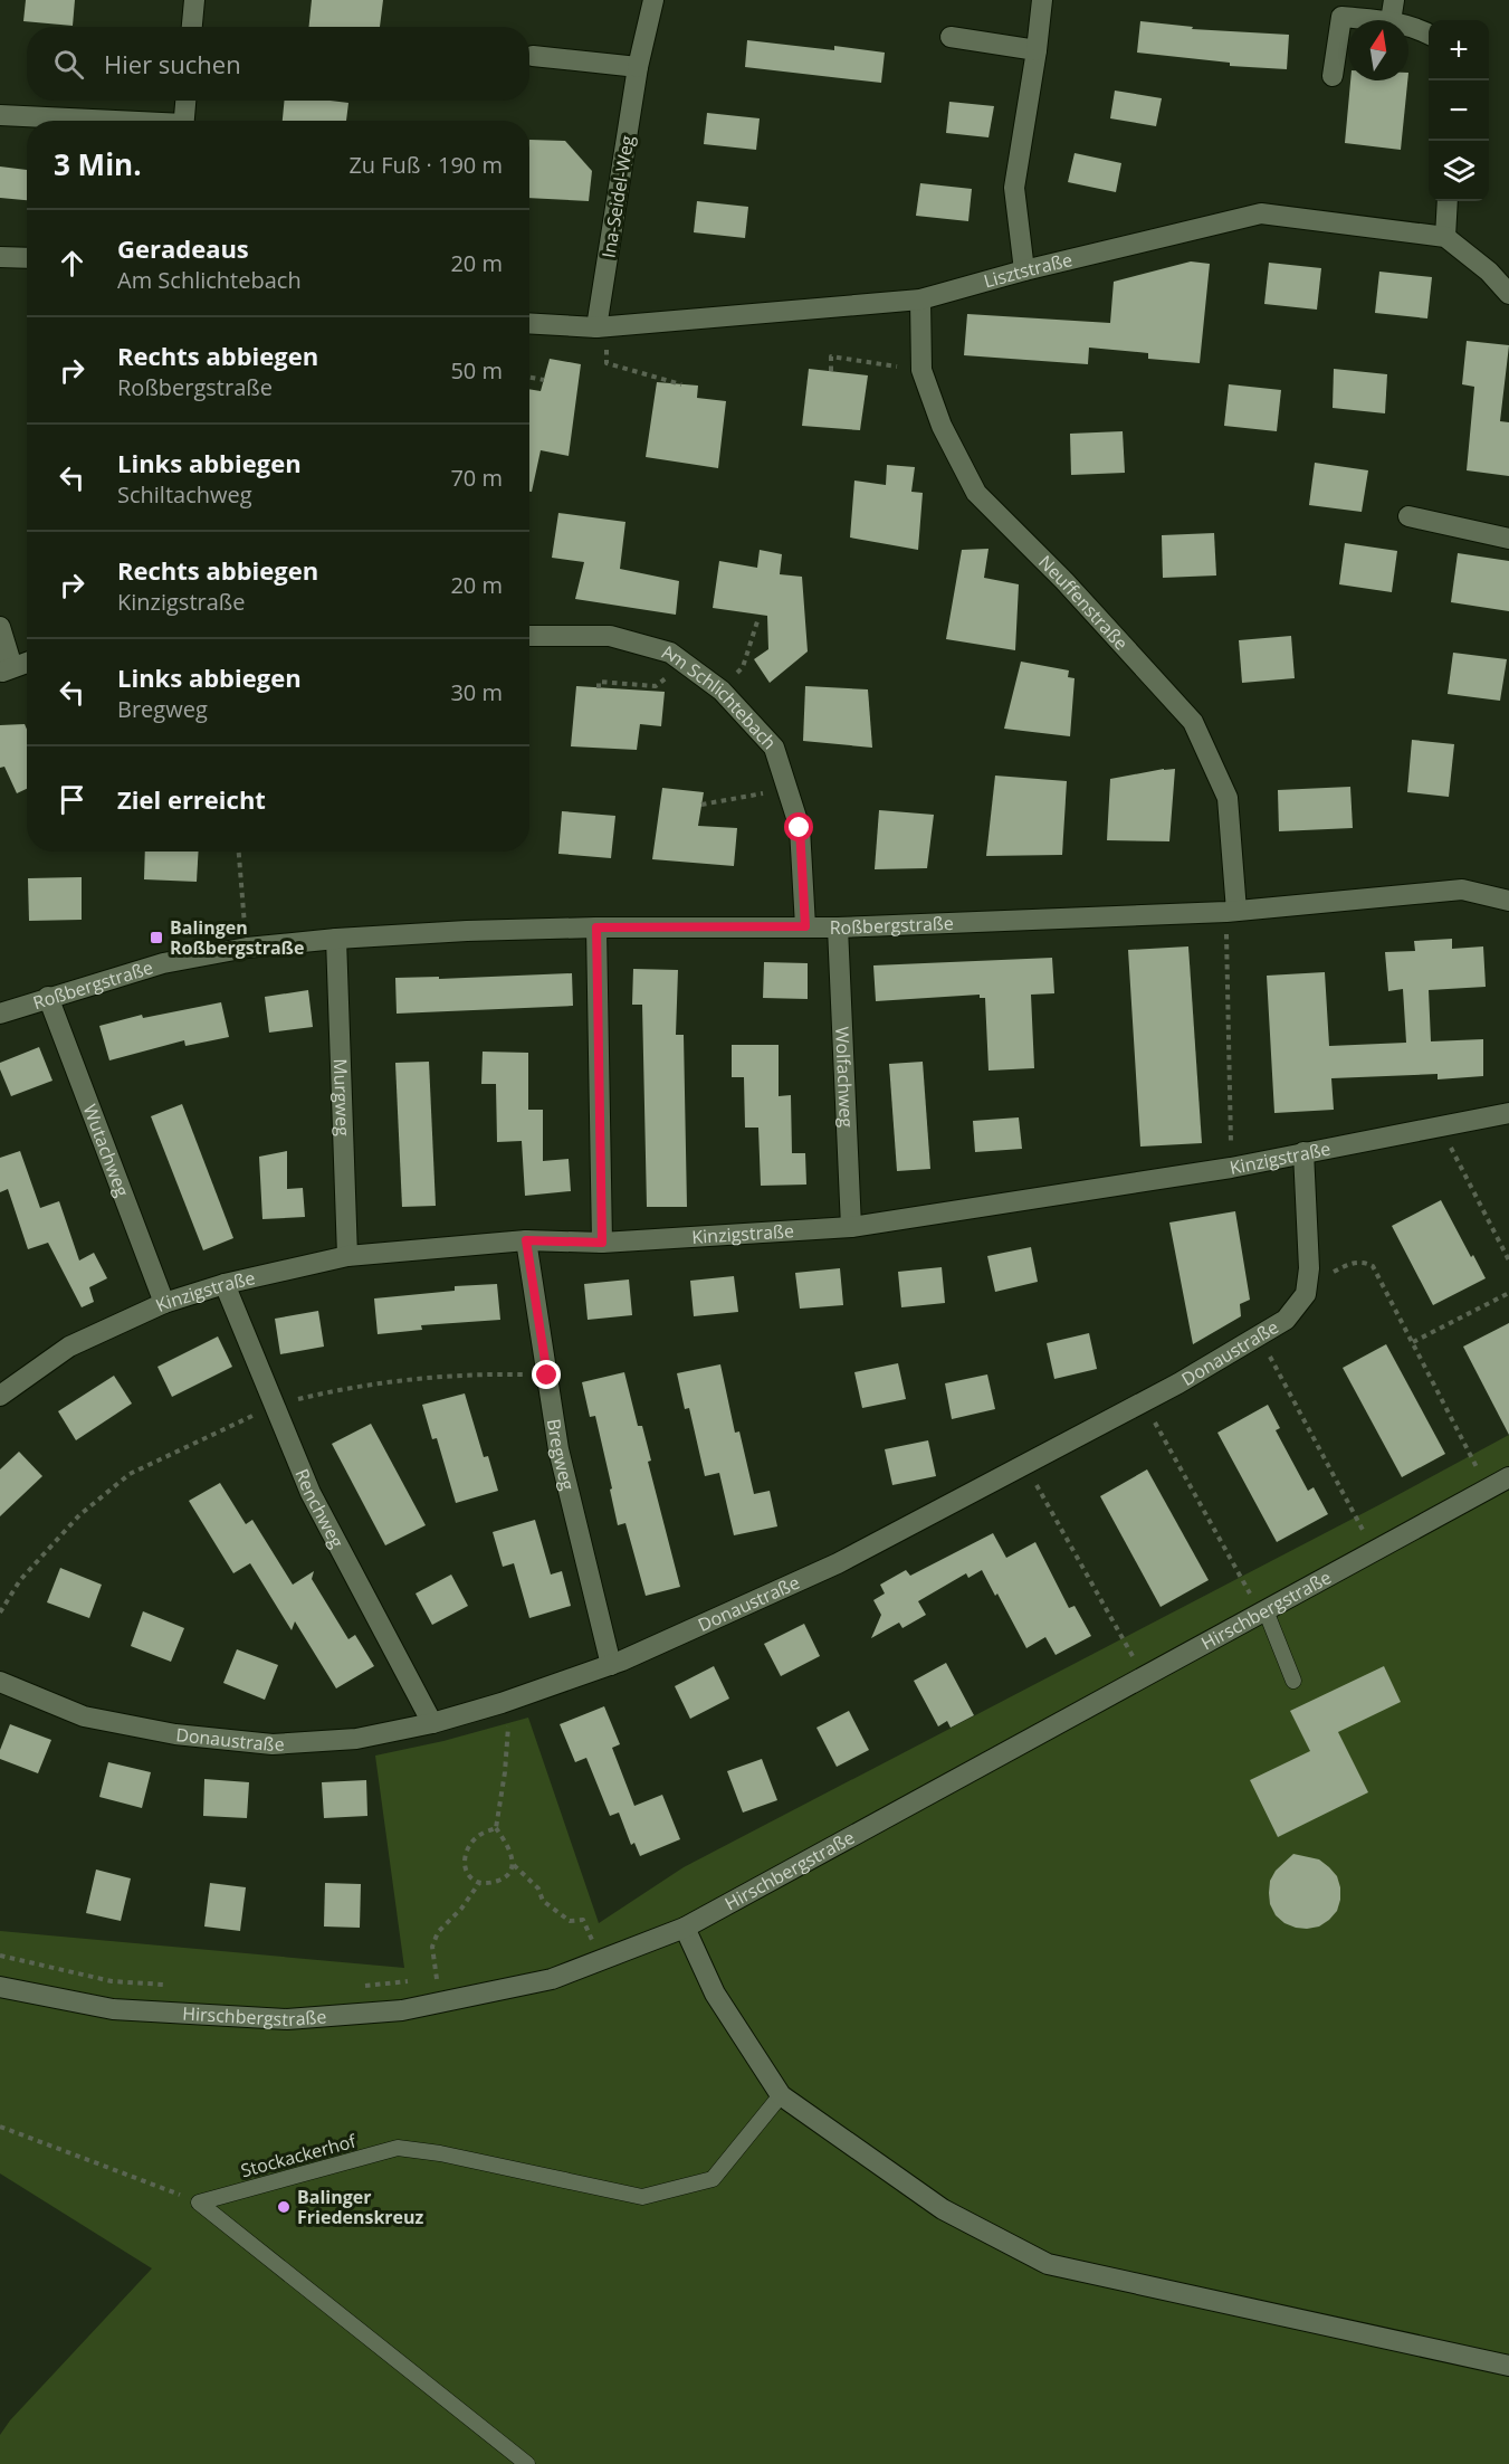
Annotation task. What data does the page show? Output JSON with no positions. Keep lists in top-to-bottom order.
{
  "streets": {
    "street": [
      "Ina-Seidel-Weg",
      "Lisztstraße",
      "Neuffenstraße",
      "Am Schlichtebach",
      "Roßbergstraße",
      "Wolfachweg",
      "Murgweg",
      "Wutachweg",
      "Kinzigstraße",
      "Donaustraße",
      "Bregweg",
      "Renchweg",
      "Hirschbergstraße"
    ],
    "lane": ["Stockackerhof"]
  },
  "crossings": [
    ["Ina-Seidel-Weg", "Lisztstraße"],
    ["Lisztstraße", "Neuffenstraße"],
    ["Neuffenstraße", "Roßbergstraße"],
    ["Am Schlichtebach", "Roßbergstraße"],
    ["Roßbergstraße", "Wolfachweg"],
    ["Roßbergstraße", "Murgweg"],
    ["Roßbergstraße", "Wutachweg"],
    ["Wolfachweg", "Kinzigstraße"],
    ["Murgweg", "Kinzigstraße"],
    ["Wutachweg", "Kinzigstraße"],
    ["Kinzigstraße", "Donaustraße"],
    ["Kinzigstraße", "Bregweg"],
    ["Kinzigstraße", "Renchweg"],
    ["Donaustraße", "Bregweg"],
    ["Donaustraße", "Renchweg"]
  ],
  "places": {
    "transit": ["Balingen Roßbergstraße"],
    "other": ["Balinger Friedenskreuz"]
  },
  "north": "top",
  "page": {
    "map_buttons": ["+", "−"],
    "search": "Hier suchen",
    "heading": ["3 Min.", "Zu Fuß · 190 m"],
    "list": [
      ["Geradeaus", "Am Schlichtebach", "20 m"],
      ["Rechts abbiegen", "Roßbergstraße", "50 m"],
      ["Links abbiegen", "Schiltachweg", "70 m"],
      ["Rechts abbiegen", "Kinzigstraße", "20 m"],
      ["Links abbiegen", "Bregweg", "30 m"],
      "Ziel erreicht"
    ]
  }
}
